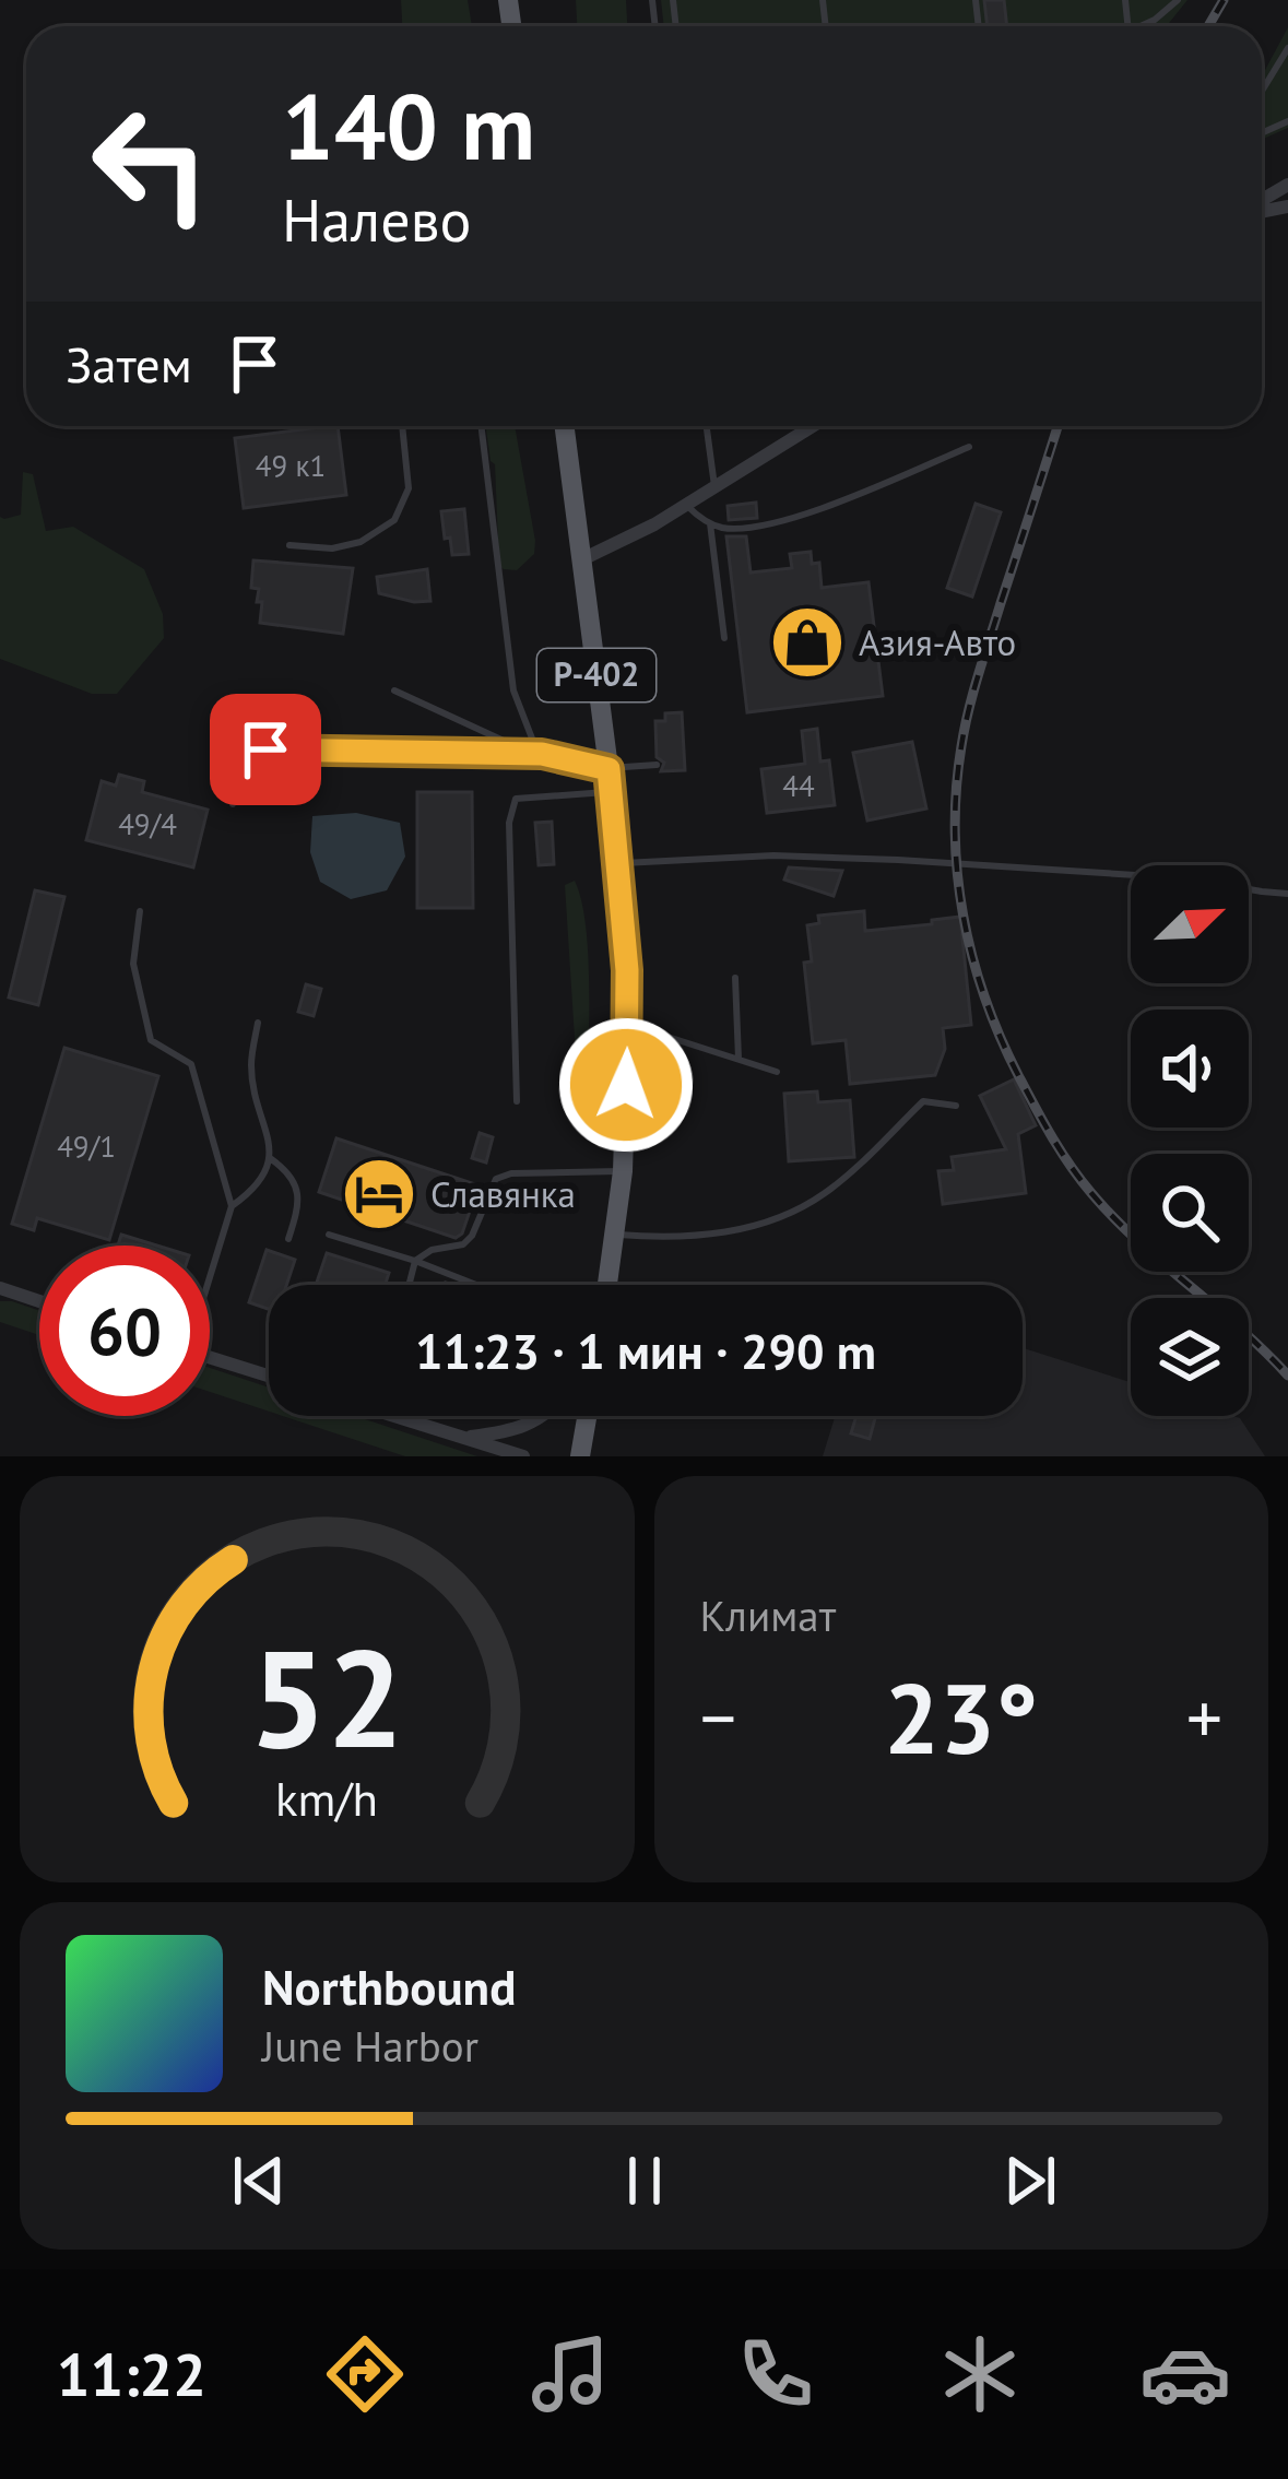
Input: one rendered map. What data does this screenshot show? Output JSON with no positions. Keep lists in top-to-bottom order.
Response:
{
  "streets": {
    "main road": ["Р-402"]
  },
  "places": {
    "shop": ["Азия-Авто"],
    "hotel": ["Славянка"]
  },
  "house_numbers": [
    "49 к1",
    "44",
    "49/4",
    "49/1"
  ],
  "north": "top right",
  "page": {
    "turn": ["140 m", "Налево"],
    "then": "Затем",
    "limit": "60",
    "trip": "11:23 · 1 мин · 290 m",
    "tile": "Климат",
    "heat": ["−", "23°", "+"],
    "song": ["Northbound", "June Harbor"],
    "tabs": "11:22",
    "gauge": ["52", "km/h"]
  }
}
